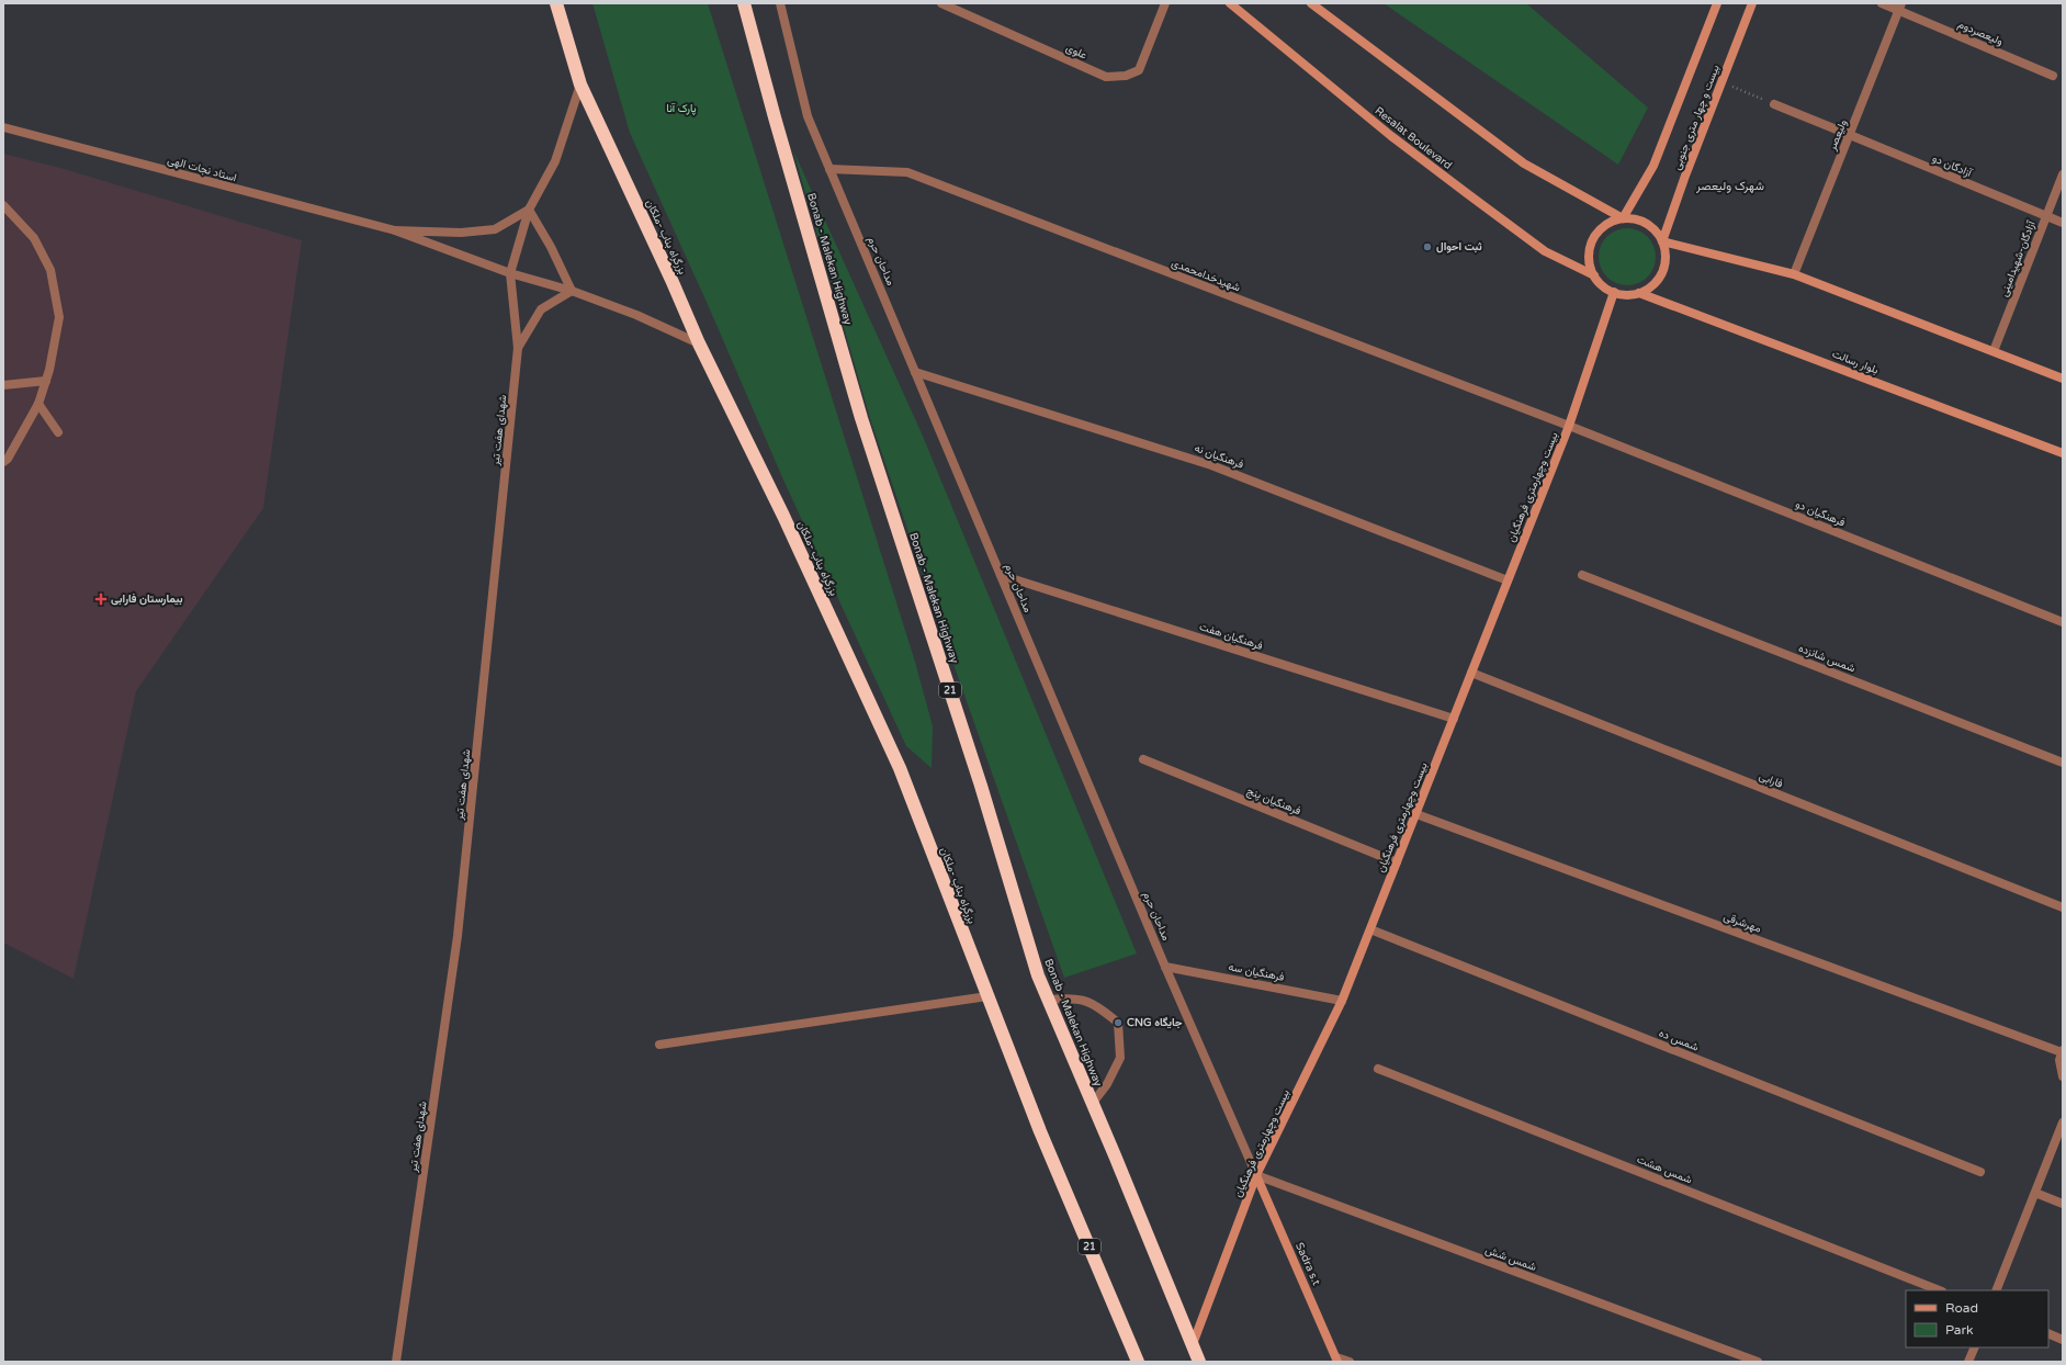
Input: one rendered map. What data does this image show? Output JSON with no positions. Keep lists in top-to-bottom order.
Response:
{
  "streets": {
    "highway": ["بزرگراه بناب -ملکان", "Bonab - Malekan Highway", "21"],
    "street": [
      "ولیعصردوم",
      "علوی",
      "بیست و چهار متری جنوبی",
      "ولیعصر",
      "Resalat Boulevard",
      "آزادگان دو",
      "استاد نجات الهی",
      "آزادگان-شهیدامینی",
      "مداحان حرم",
      "شهیدخدامحمدی",
      "بلوار رسالت",
      "شهدای هفت تیر",
      "فرهنگیان نه",
      "بیست وچهارمتری فرهنگیان",
      "فرهنگیان دو",
      "فرهنگیان هفت",
      "شمس شانزده",
      "فارابی",
      "فرهنگیان پنج",
      "مهرشرقی",
      "فرهنگیان سه",
      "شمس ده",
      "شمس هشت",
      "شمس شش",
      "Sadra s.t"
    ]
  },
  "crossings": [
    ["ولیعصردوم", "ولیعصر"],
    ["بیست و چهار متری جنوبی", "Resalat Boulevard"],
    ["بیست و چهار متری جنوبی", "بلوار رسالت"],
    ["بیست و چهار متری جنوبی", "بیست وچهارمتری فرهنگیان"],
    ["ولیعصر", "آزادگان دو"],
    ["Resalat Boulevard", "بلوار رسالت"],
    ["Resalat Boulevard", "بیست وچهارمتری فرهنگیان"],
    ["آزادگان دو", "آزادگان-شهیدامینی"],
    ["بزرگراه بناب -ملکان", "شهدای هفت تیر"],
    ["Bonab - Malekan Highway", "بیست وچهارمتری فرهنگیان"],
    ["مداحان حرم", "شهیدخدامحمدی"],
    ["مداحان حرم", "فرهنگیان نه"],
    ["مداحان حرم", "بیست وچهارمتری فرهنگیان"],
    ["مداحان حرم", "فرهنگیان هفت"],
    ["مداحان حرم", "فرهنگیان سه"],
    ["مداحان حرم", "شمس شش"],
    ["مداحان حرم", "Sadra s.t"],
    ["شهیدخدامحمدی", "بیست وچهارمتری فرهنگیان"],
    ["شهیدخدامحمدی", "فرهنگیان دو"],
    ["بلوار رسالت", "بیست وچهارمتری فرهنگیان"],
    ["فرهنگیان نه", "بیست وچهارمتری فرهنگیان"],
    ["بیست وچهارمتری فرهنگیان", "فرهنگیان دو"],
    ["بیست وچهارمتری فرهنگیان", "فرهنگیان هفت"],
    ["بیست وچهارمتری فرهنگیان", "فارابی"],
    ["بیست وچهارمتری فرهنگیان", "فرهنگیان پنج"],
    ["بیست وچهارمتری فرهنگیان", "مهرشرقی"],
    ["بیست وچهارمتری فرهنگیان", "فرهنگیان سه"],
    ["بیست وچهارمتری فرهنگیان", "شمس ده"],
    ["بیست وچهارمتری فرهنگیان", "شمس شش"],
    ["بیست وچهارمتری فرهنگیان", "Sadra s.t"],
    ["شمس شش", "Sadra s.t"]
  ],
  "districts": ["شهرک ولیعصر"],
  "parks": ["پارک آنا"],
  "places": {
    "other": ["ثبت احوال", "CNG جایگاه"],
    "health": ["بیمارستان فارابی"]
  },
  "legend": ["Road", "Park"]
}
